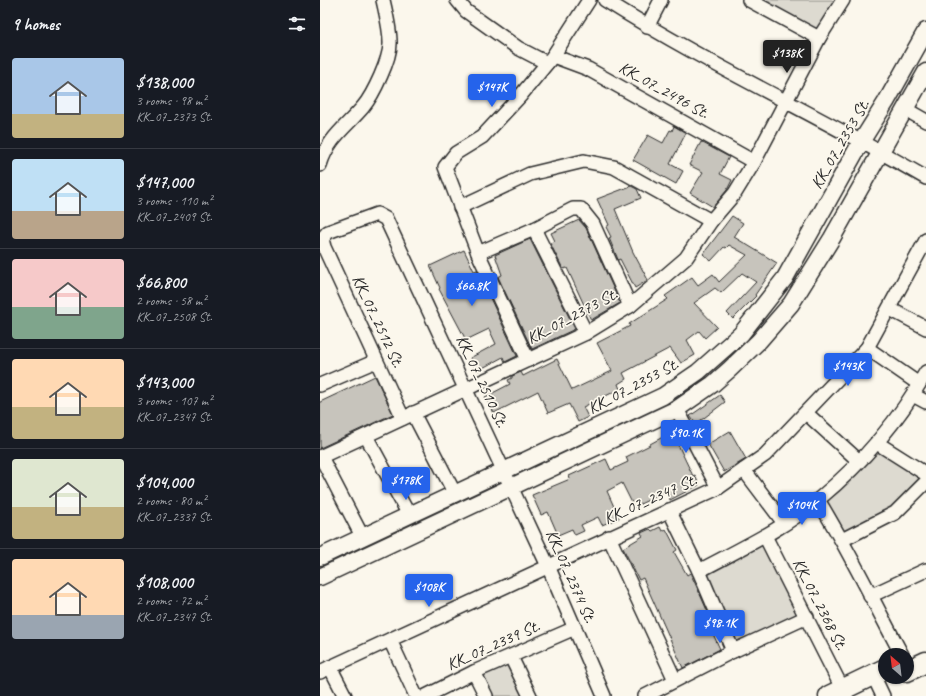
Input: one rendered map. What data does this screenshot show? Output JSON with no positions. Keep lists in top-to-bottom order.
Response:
{
  "streets": {
    "street": [
      "KK_07_2496 St.",
      "KK_07_2353 St.",
      "KK_07_2373 St.",
      "KK_07_2512 St.",
      "KK_07_2510 St.",
      "KK_07_2347 St.",
      "KK_07_2374 St.",
      "KK_07_2368 St.",
      "KK_07_2339 St."
    ]
  },
  "crossings": [
    ["KK_07_2496 St.", "KK_07_2373 St."],
    ["KK_07_2353 St.", "KK_07_2512 St."],
    ["KK_07_2353 St.", "KK_07_2510 St."],
    ["KK_07_2353 St.", "KK_07_2374 St."],
    ["KK_07_2373 St.", "KK_07_2512 St."],
    ["KK_07_2373 St.", "KK_07_2510 St."],
    ["KK_07_2512 St.", "KK_07_2510 St."],
    ["KK_07_2510 St.", "KK_07_2374 St."],
    ["KK_07_2347 St.", "KK_07_2374 St."],
    ["KK_07_2374 St.", "KK_07_2339 St."]
  ],
  "north": "top left",
  "page": {
    "heading": "9 homes",
    "price": [
      "$138K",
      "$147K",
      "$66.8K",
      "$143K",
      "$90.1K",
      "$178K",
      "$104K",
      "$108K",
      "$98.1K"
    ],
    "list": [
      {
        "name": "$138,000",
        "note": "3 rooms · 98 m² · KK_07_2373 St."
      },
      {
        "name": "$147,000",
        "note": "3 rooms · 110 m² · KK_07_2409 St."
      },
      {
        "name": "$66,800",
        "note": "2 rooms · 58 m² · KK_07_2508 St."
      },
      {
        "name": "$143,000",
        "note": "3 rooms · 107 m² · KK_07_2347 St."
      },
      {
        "name": "$104,000",
        "note": "2 rooms · 80 m² · KK_07_2337 St."
      },
      {
        "name": "$108,000",
        "note": "2 rooms · 72 m² · KK_07_2347 St."
      }
    ]
  }
}
